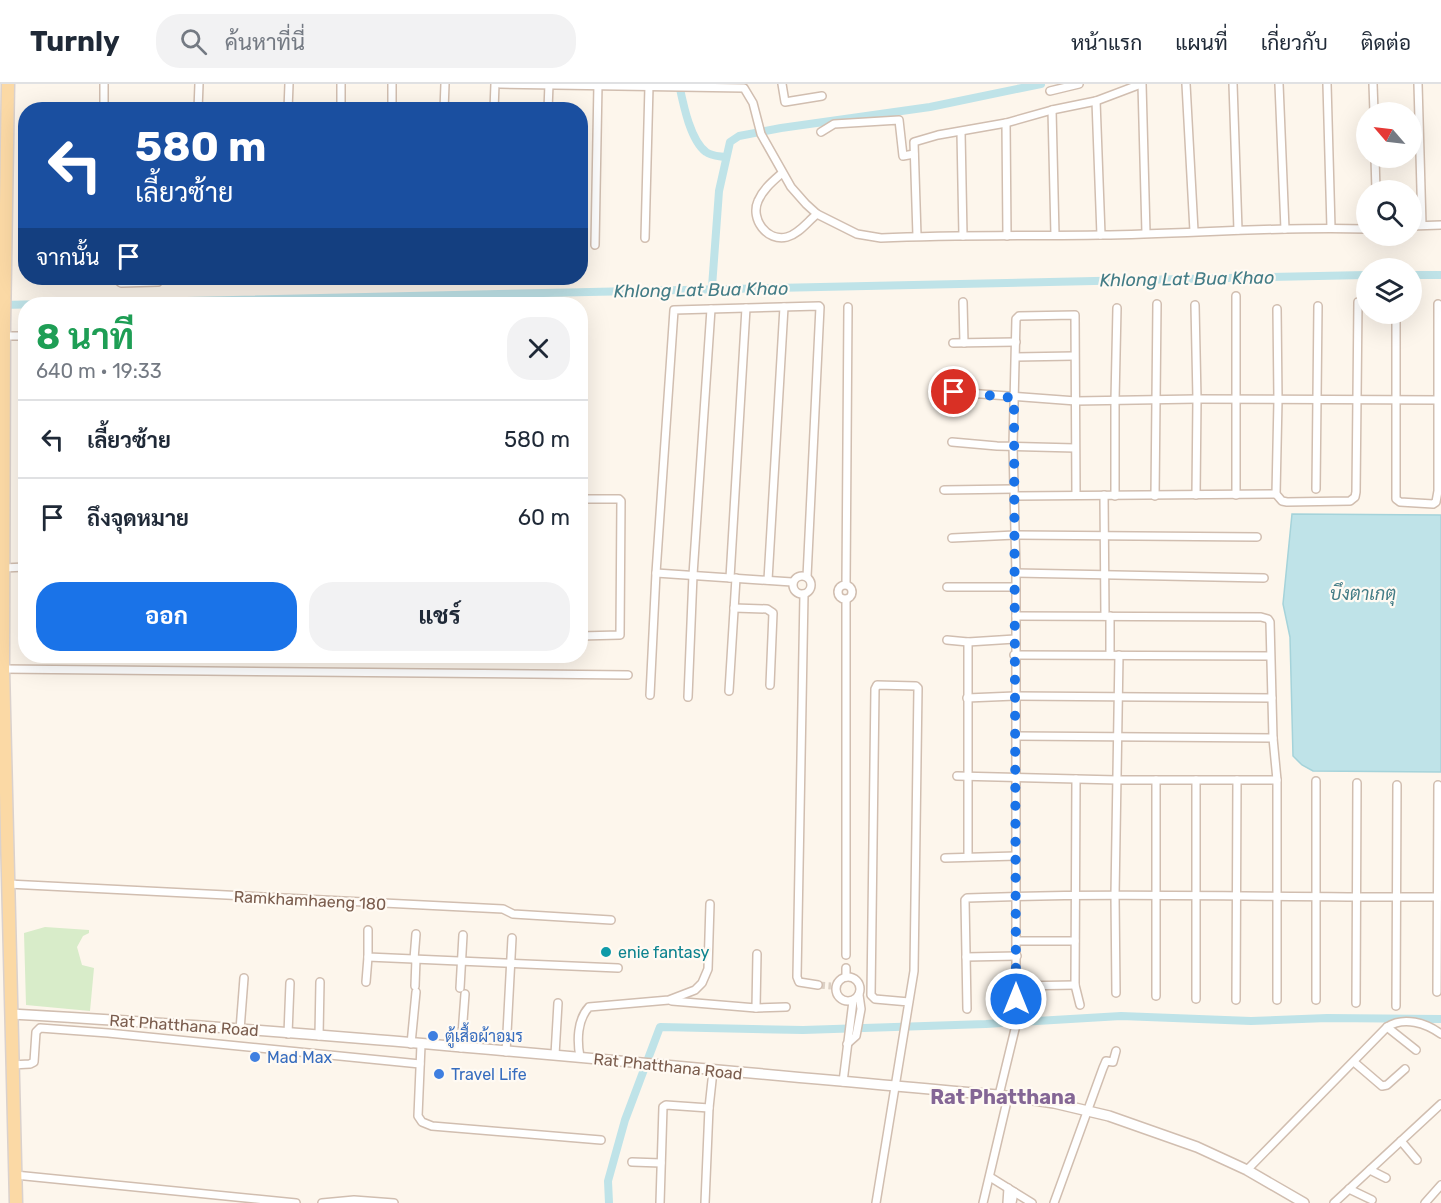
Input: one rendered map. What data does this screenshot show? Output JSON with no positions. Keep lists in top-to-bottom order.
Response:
{
  "streets": {
    "street": ["Ramkhamhaeng 180", "Rat Phatthana Road"]
  },
  "districts": ["Rat Phatthana"],
  "water": ["Khlong Lat Bua Khao", "บึงตาเกตุ"],
  "places": [
    "enie fantasy",
    "ตู้เสื้อผ้าอมร",
    "Mad Max",
    "Travel Life"
  ],
  "north": "top left",
  "page": {
    "header": "Turnly",
    "search": "ค้นหาที่นี่",
    "nav": [
      "หน้าแรก",
      "แผนที่",
      "เกี่ยวกับ",
      "ติดต่อ"
    ],
    "turn": ["580 m", "เลี้ยวซ้าย"],
    "then": "จากนั้น",
    "heading": ["8 นาที", "640 m · 19:33"],
    "list": [
      {
        "name": "เลี้ยวซ้าย",
        "value": "580 m"
      },
      {
        "name": "ถึงจุดหมาย",
        "value": "60 m"
      }
    ],
    "buttons": ["ออก", "แชร์"]
  }
}
